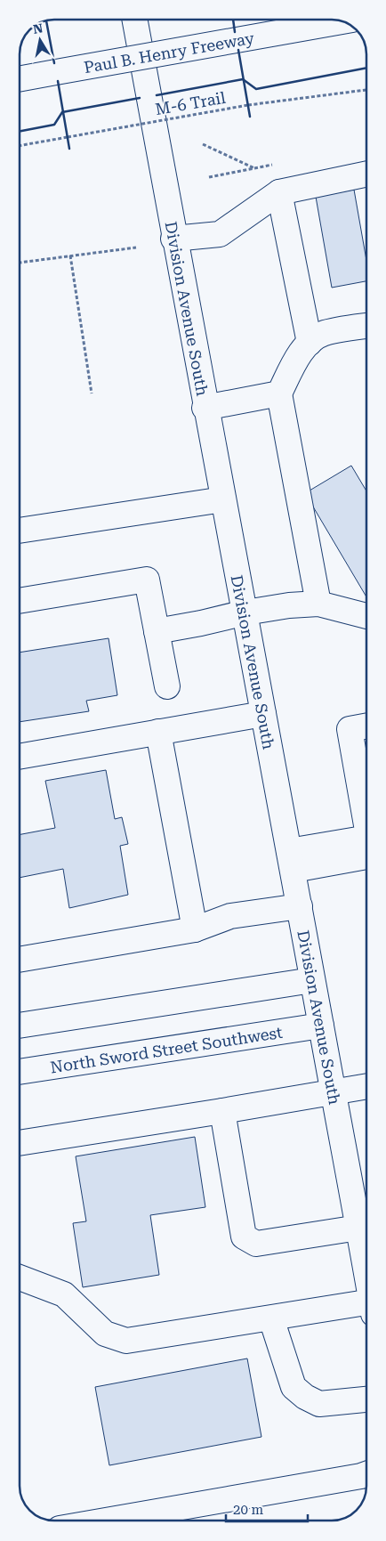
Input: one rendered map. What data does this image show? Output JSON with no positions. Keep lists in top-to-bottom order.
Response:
{
  "streets": {
    "main road": ["Paul B. Henry Freeway", "Division Avenue South", "North Sword Street Southwest"],
    "path": ["M-6 Trail"]
  },
  "crossings": [
    ["Division Avenue South", "North Sword Street Southwest"]
  ],
  "scale_bar": "20 m",
  "north": "top"
}
